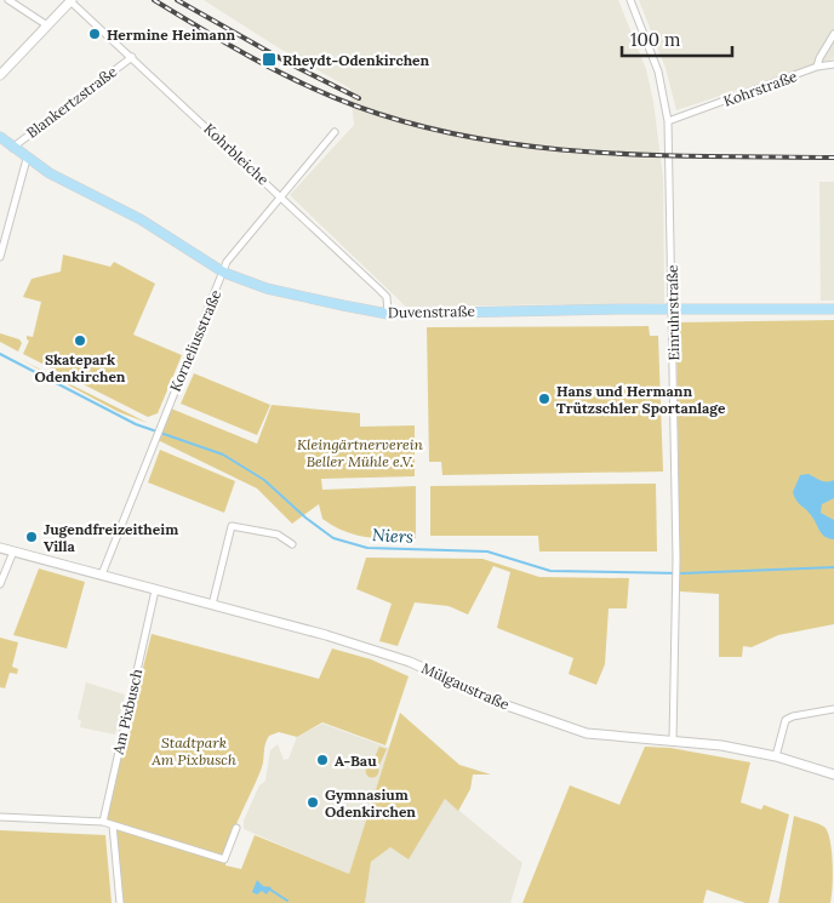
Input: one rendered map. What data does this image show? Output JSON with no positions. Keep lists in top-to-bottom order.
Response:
{
  "streets": {
    "main road": ["Duvenstraße"],
    "street": [
      "Kohrstraße",
      "Blankertzstraße",
      "Kohrbleiche",
      "Einruhrstraße",
      "Korneliusstraße",
      "Mülgaustraße",
      "Am Pixbusch"
    ]
  },
  "crossings": [
    ["Kohrstraße", "Einruhrstraße"],
    ["Blankertzstraße", "Kohrbleiche"],
    ["Blankertzstraße", "Duvenstraße"],
    ["Kohrbleiche", "Duvenstraße"],
    ["Kohrbleiche", "Korneliusstraße"],
    ["Duvenstraße", "Einruhrstraße"],
    ["Duvenstraße", "Korneliusstraße"],
    ["Einruhrstraße", "Mülgaustraße"],
    ["Korneliusstraße", "Mülgaustraße"],
    ["Mülgaustraße", "Am Pixbusch"]
  ],
  "water": ["Niers"],
  "parks": ["Kleingärtnerverein Beller Mühle e.V.", "Stadtpark Am Pixbusch"],
  "places": {
    "other": [
      "Hermine Heimann",
      "Skatepark Odenkirchen",
      "Hans und Hermann Trützschler Sportanlage",
      "Jugendfreizeitheim Villa",
      "A-Bau",
      "Gymnasium Odenkirchen"
    ],
    "transit": ["Rheydt-Odenkirchen"]
  },
  "scale_bar": "100 m"
}
